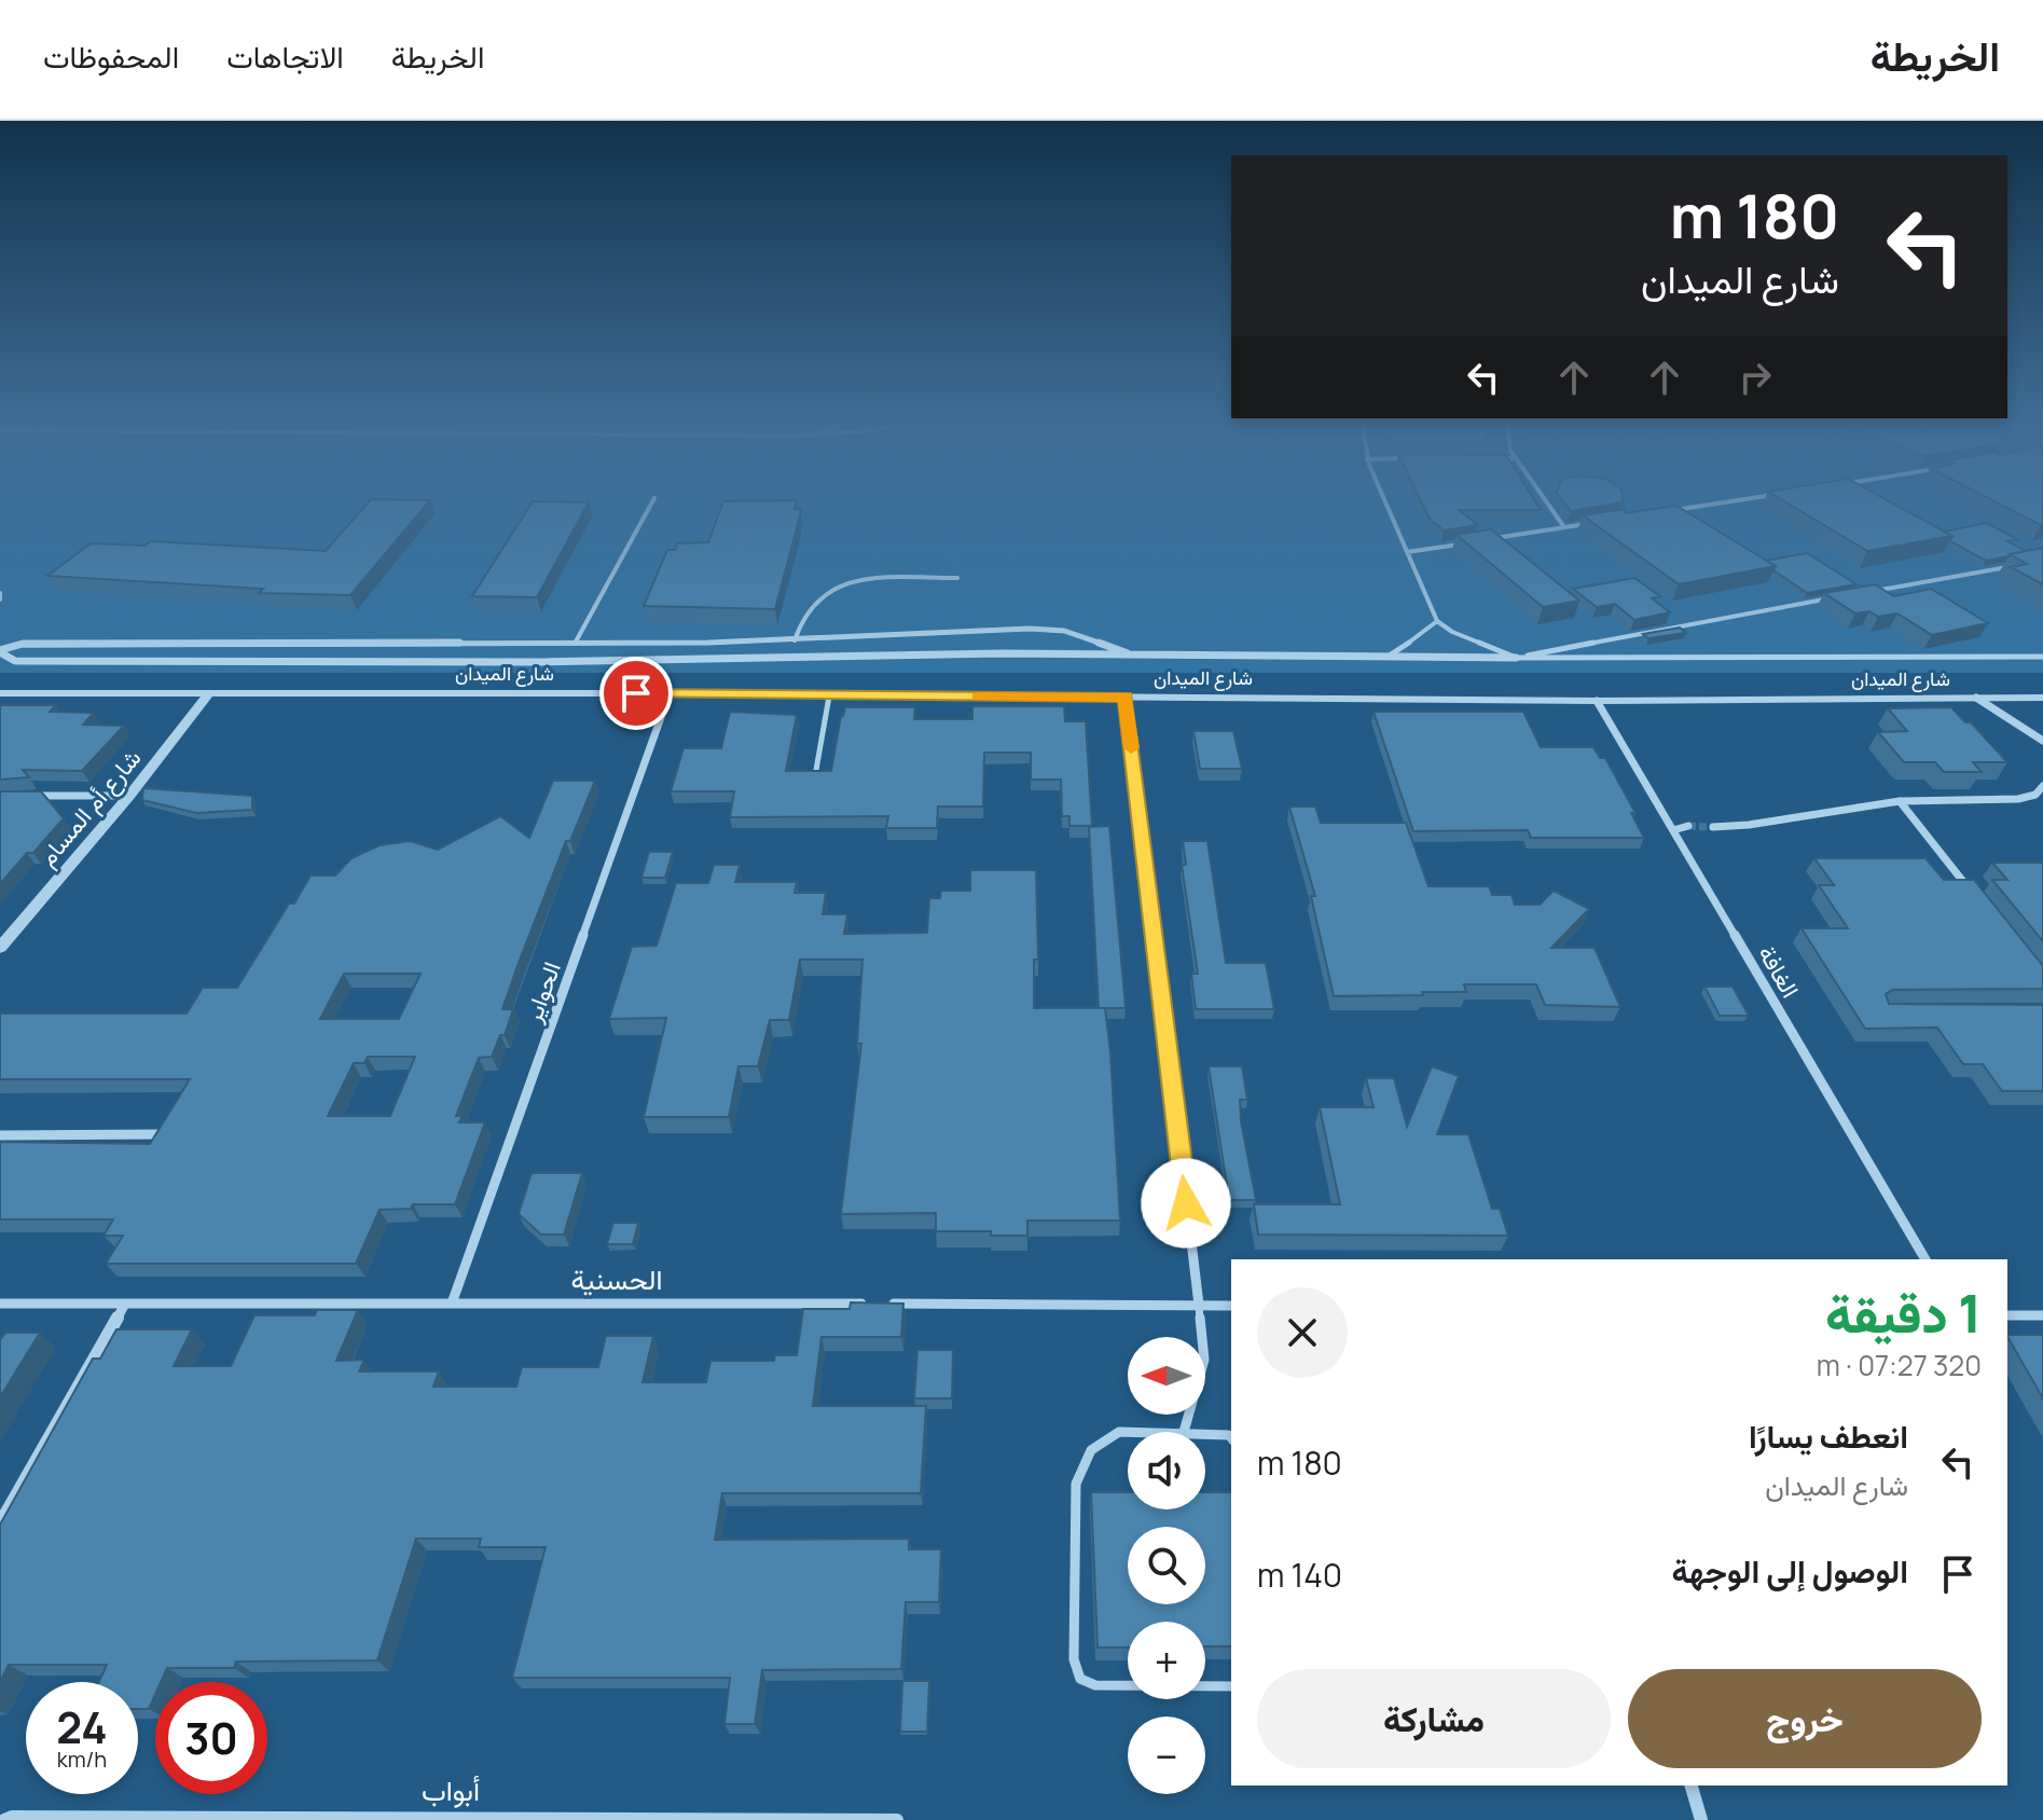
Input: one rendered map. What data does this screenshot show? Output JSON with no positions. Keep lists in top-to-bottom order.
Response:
{
  "streets": {
    "street": [
      "شارع الميدان",
      "شارع أم المسام",
      "الغافة",
      "الحواير",
      "الحسنية",
      "أبواب"
    ]
  },
  "crossings": [
    ["شارع الميدان", "شارع أم المسام"],
    ["شارع الميدان", "الغافة"],
    ["شارع الميدان", "الحواير"],
    ["الحواير", "الحسنية"]
  ],
  "north": "left",
  "page": {
    "header": "الخريطة",
    "nav": ["الخريطة", "الاتجاهات", "المحفوظات"],
    "turn": ["180 m", "شارع الميدان"],
    "heading": ["1 دقيقة", "320 m · 07:27"],
    "map_buttons": ["+", "−"],
    "list": [
      {
        "name": "انعطف يسارًا",
        "note": "شارع الميدان",
        "value": "180 m"
      },
      {
        "name": "الوصول إلى الوجهة",
        "value": "140 m"
      }
    ],
    "buttons": ["خروج", "مشاركة"],
    "speed": "24 km/h",
    "limit": "30"
  }
}
